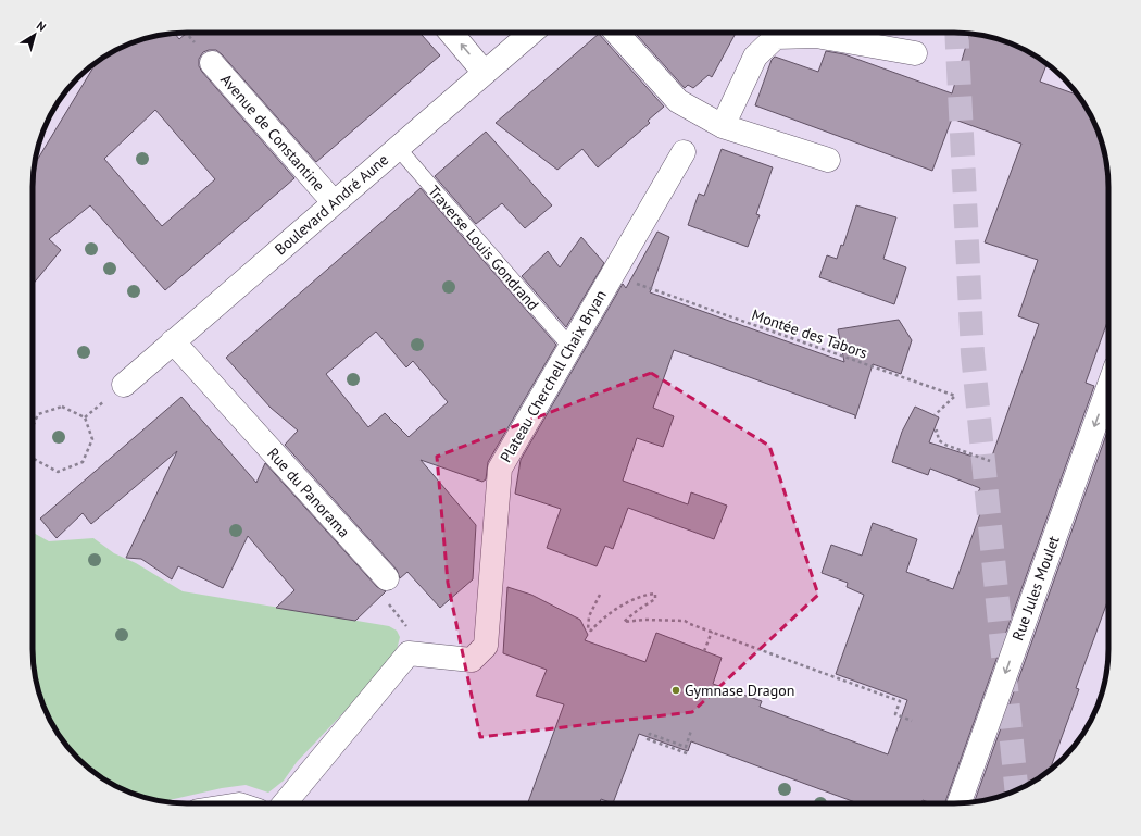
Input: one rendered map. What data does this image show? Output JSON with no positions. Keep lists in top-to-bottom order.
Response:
{
  "streets": {
    "street": [
      "Avenue de Constantine",
      "Boulevard André Aune",
      "Plateau Cherchell Chaix Bryan",
      "Rue du Panorama",
      "Rue Jules Moulet"
    ],
    "lane": ["Traverse Louis Gondrand"],
    "path": ["Montée des Tabors"]
  },
  "crossings": [
    ["Avenue de Constantine", "Boulevard André Aune"],
    ["Boulevard André Aune", "Traverse Louis Gondrand"],
    ["Boulevard André Aune", "Rue du Panorama"],
    ["Traverse Louis Gondrand", "Plateau Cherchell Chaix Bryan"]
  ],
  "one_way": ["Rue Jules Moulet"],
  "places": ["Gymnase Dragon"],
  "north": "top right"
}
